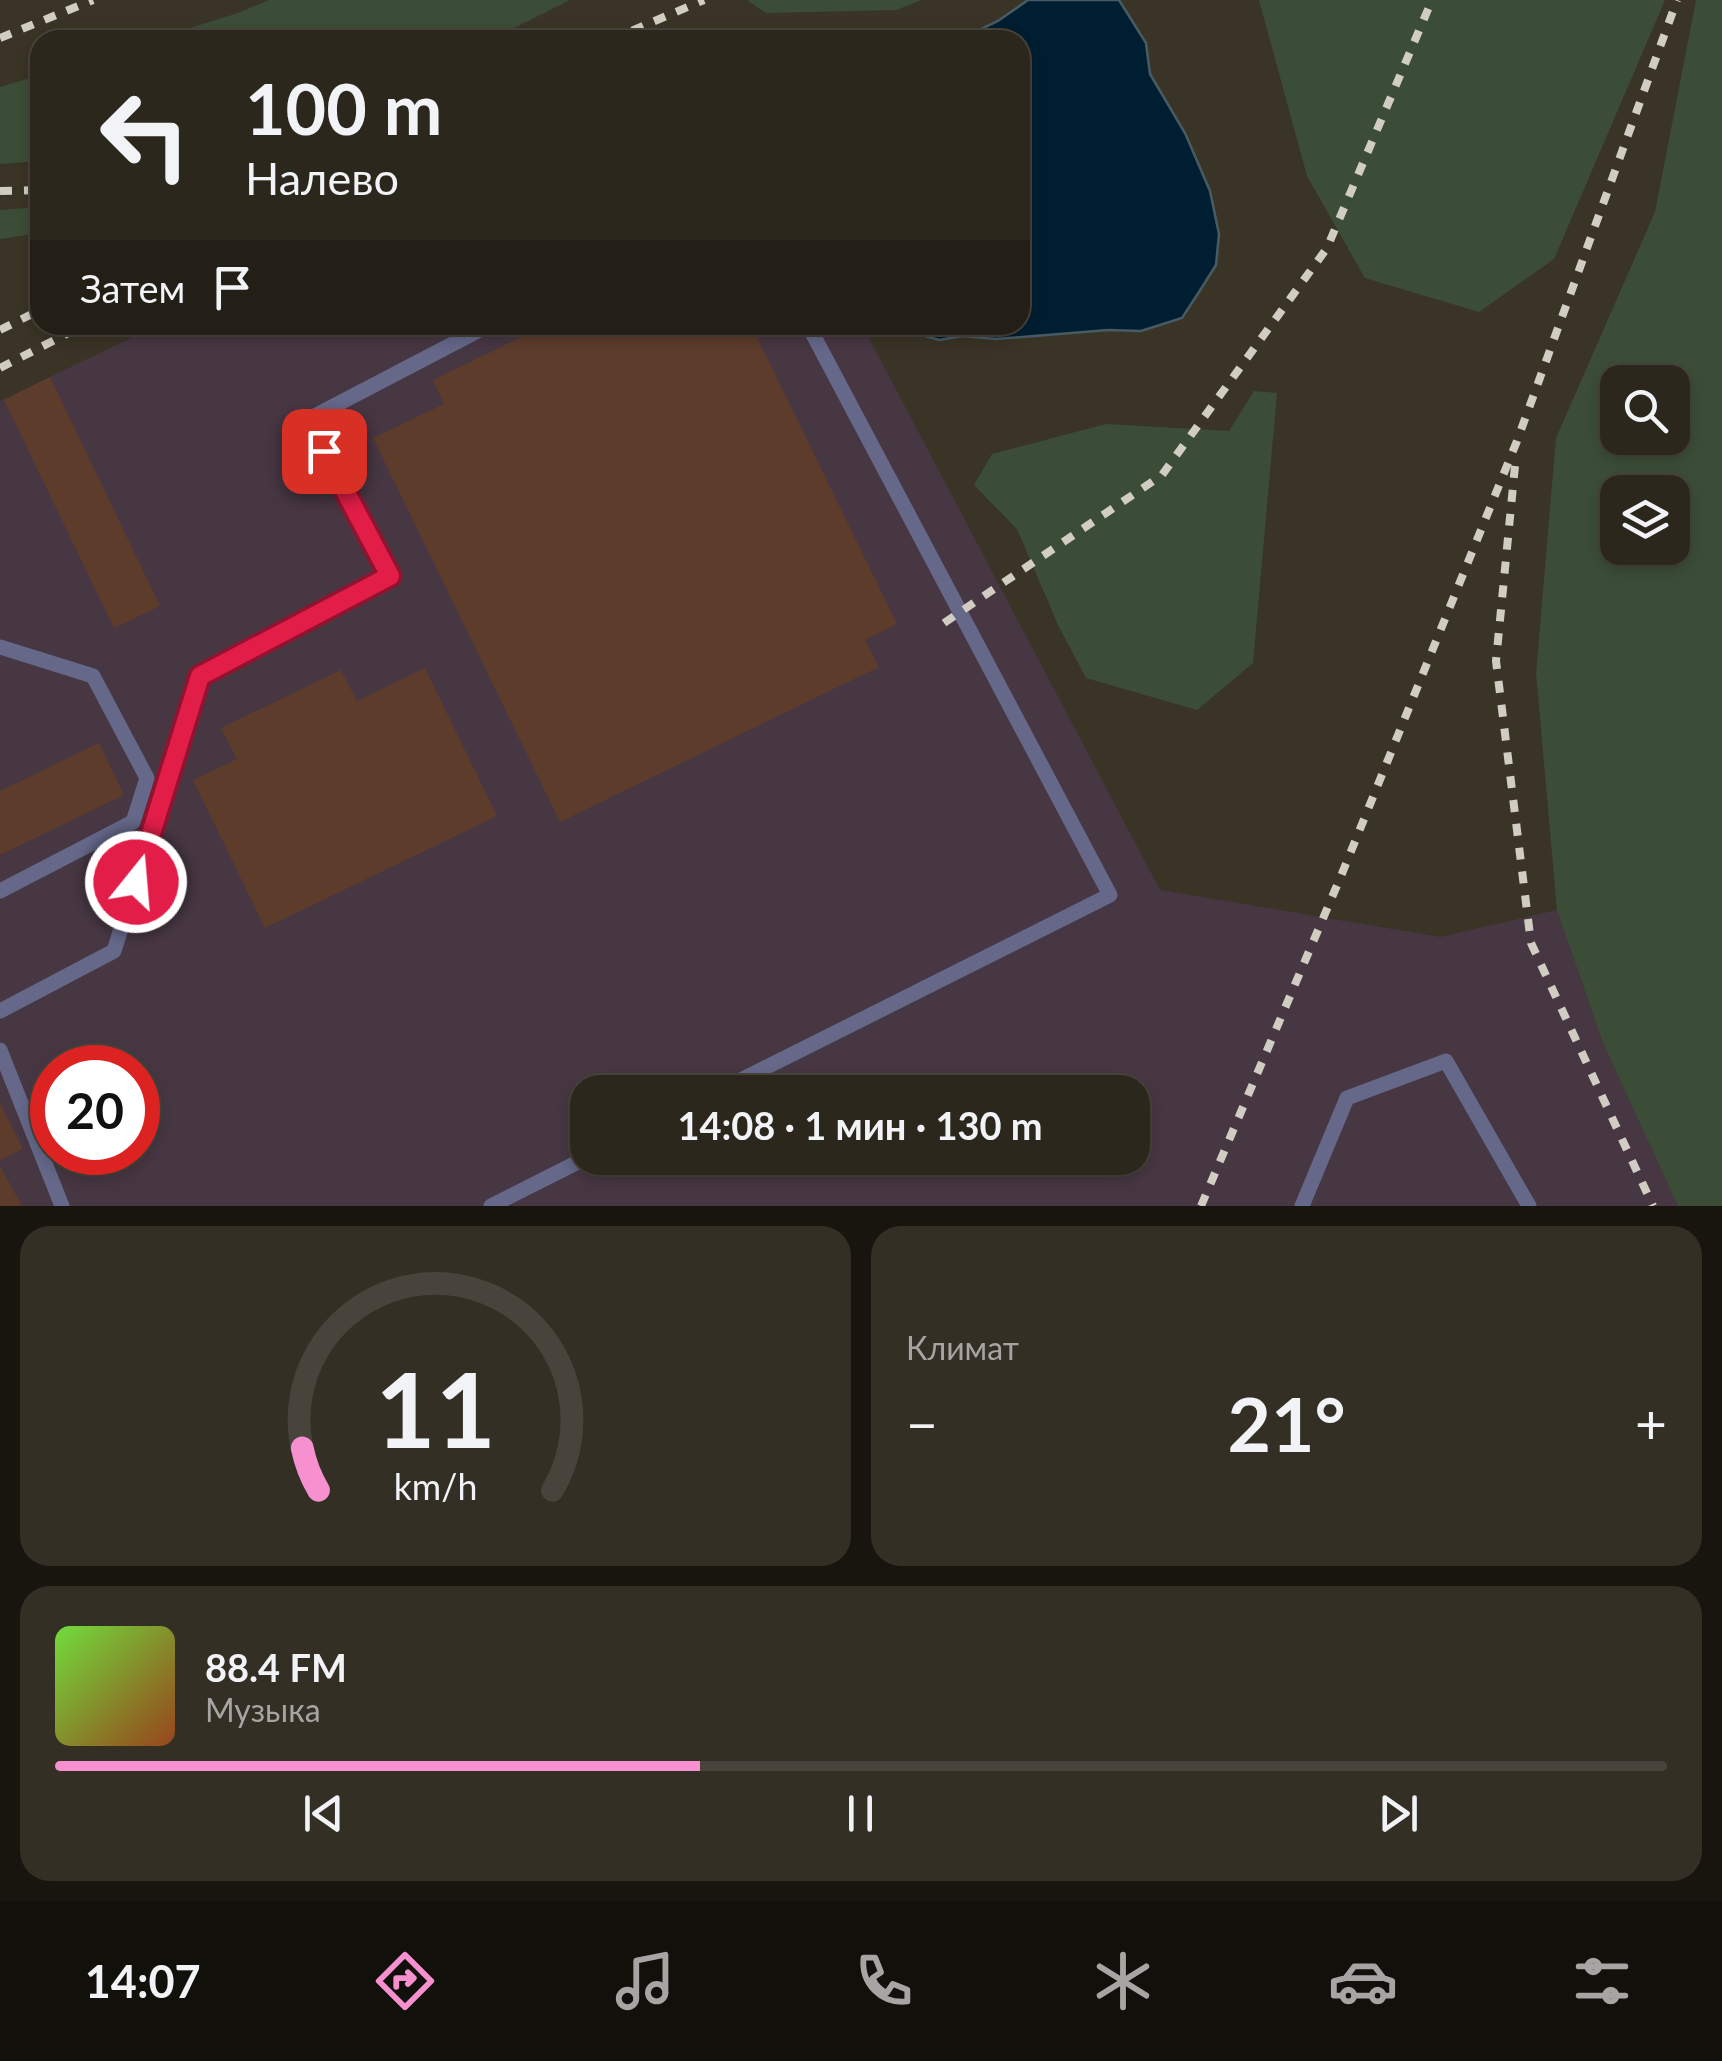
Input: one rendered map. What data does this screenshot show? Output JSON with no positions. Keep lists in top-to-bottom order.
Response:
{
  "page": {
    "turn": ["100 m", "Налево"],
    "then": "Затем",
    "limit": "20",
    "trip": "14:08 · 1 мин · 130 m",
    "tile": "Климат",
    "heat": ["−", "21°", "+"],
    "song": ["88.4 FM", "Музыка"],
    "tabs": "14:07",
    "gauge": ["11", "km/h"]
  }
}
